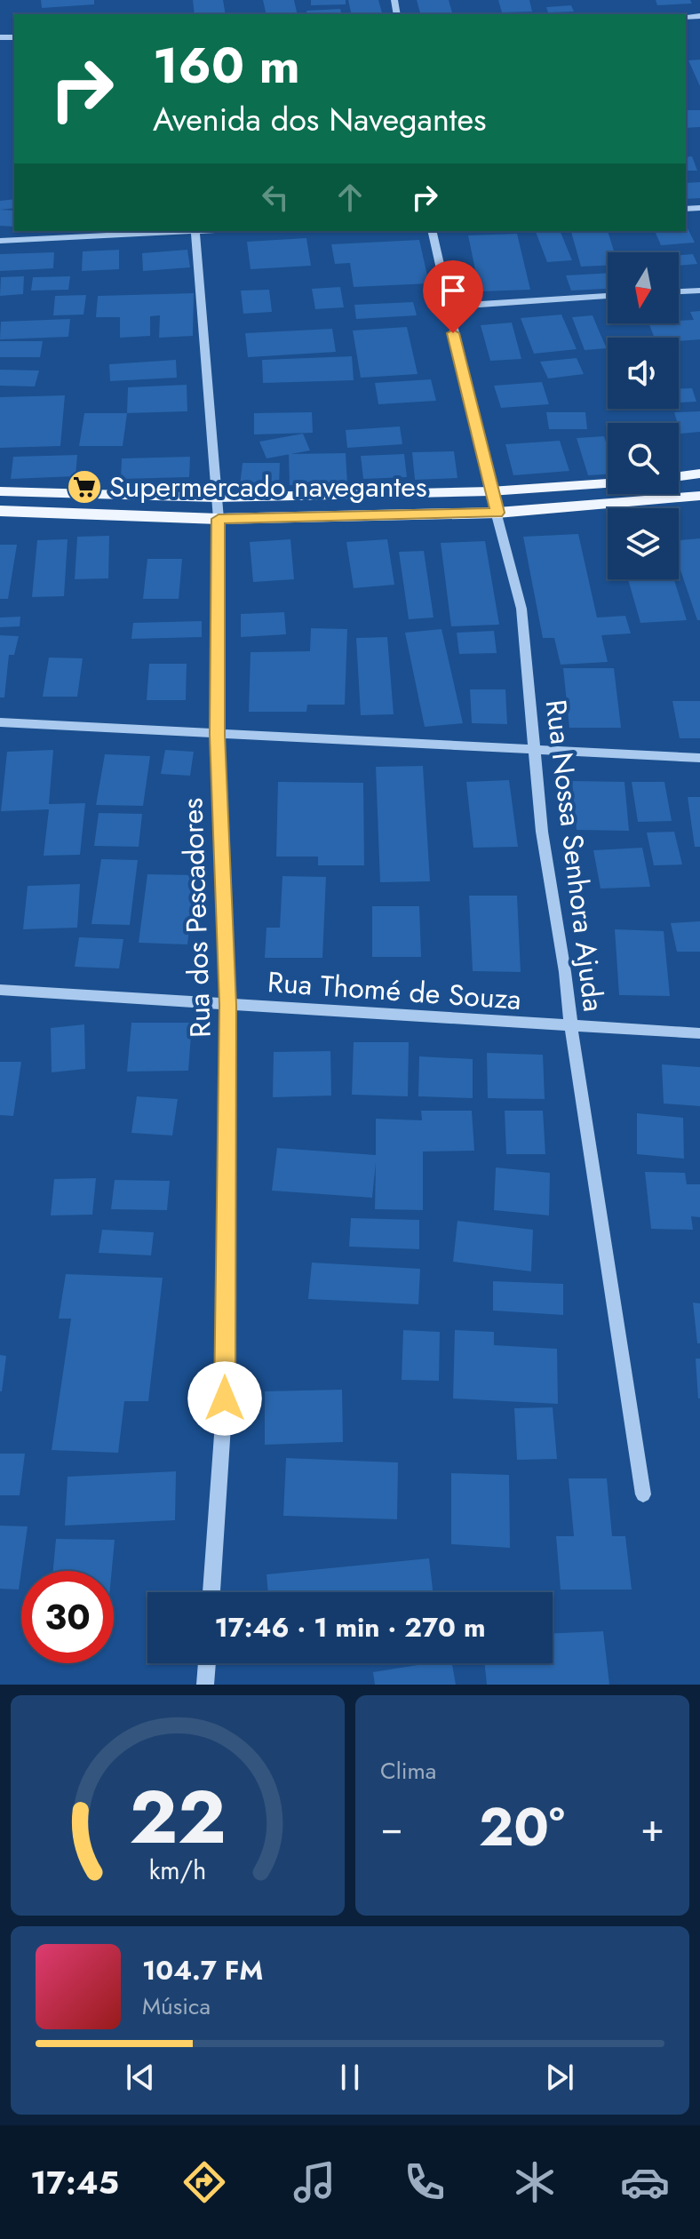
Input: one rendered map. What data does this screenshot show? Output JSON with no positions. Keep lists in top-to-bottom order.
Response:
{
  "streets": {
    "street": ["Rua Nossa Senhora Ajuda", "Rua dos Pescadores", "Rua Thomé de Souza"]
  },
  "crossings": [
    ["Rua Nossa Senhora Ajuda", "Rua Thomé de Souza"],
    ["Rua dos Pescadores", "Rua Thomé de Souza"]
  ],
  "places": {
    "supermarket": ["Supermercado navegantes"]
  },
  "north": "bottom",
  "page": {
    "turn": ["160 m", "Avenida dos Navegantes"],
    "limit": "30",
    "trip": "17:46 · 1 min · 270 m",
    "tile": "Clima",
    "heat": ["−", "20°", "+"],
    "song": ["104.7 FM", "Música"],
    "tabs": "17:45",
    "gauge": ["22", "km/h"]
  }
}
